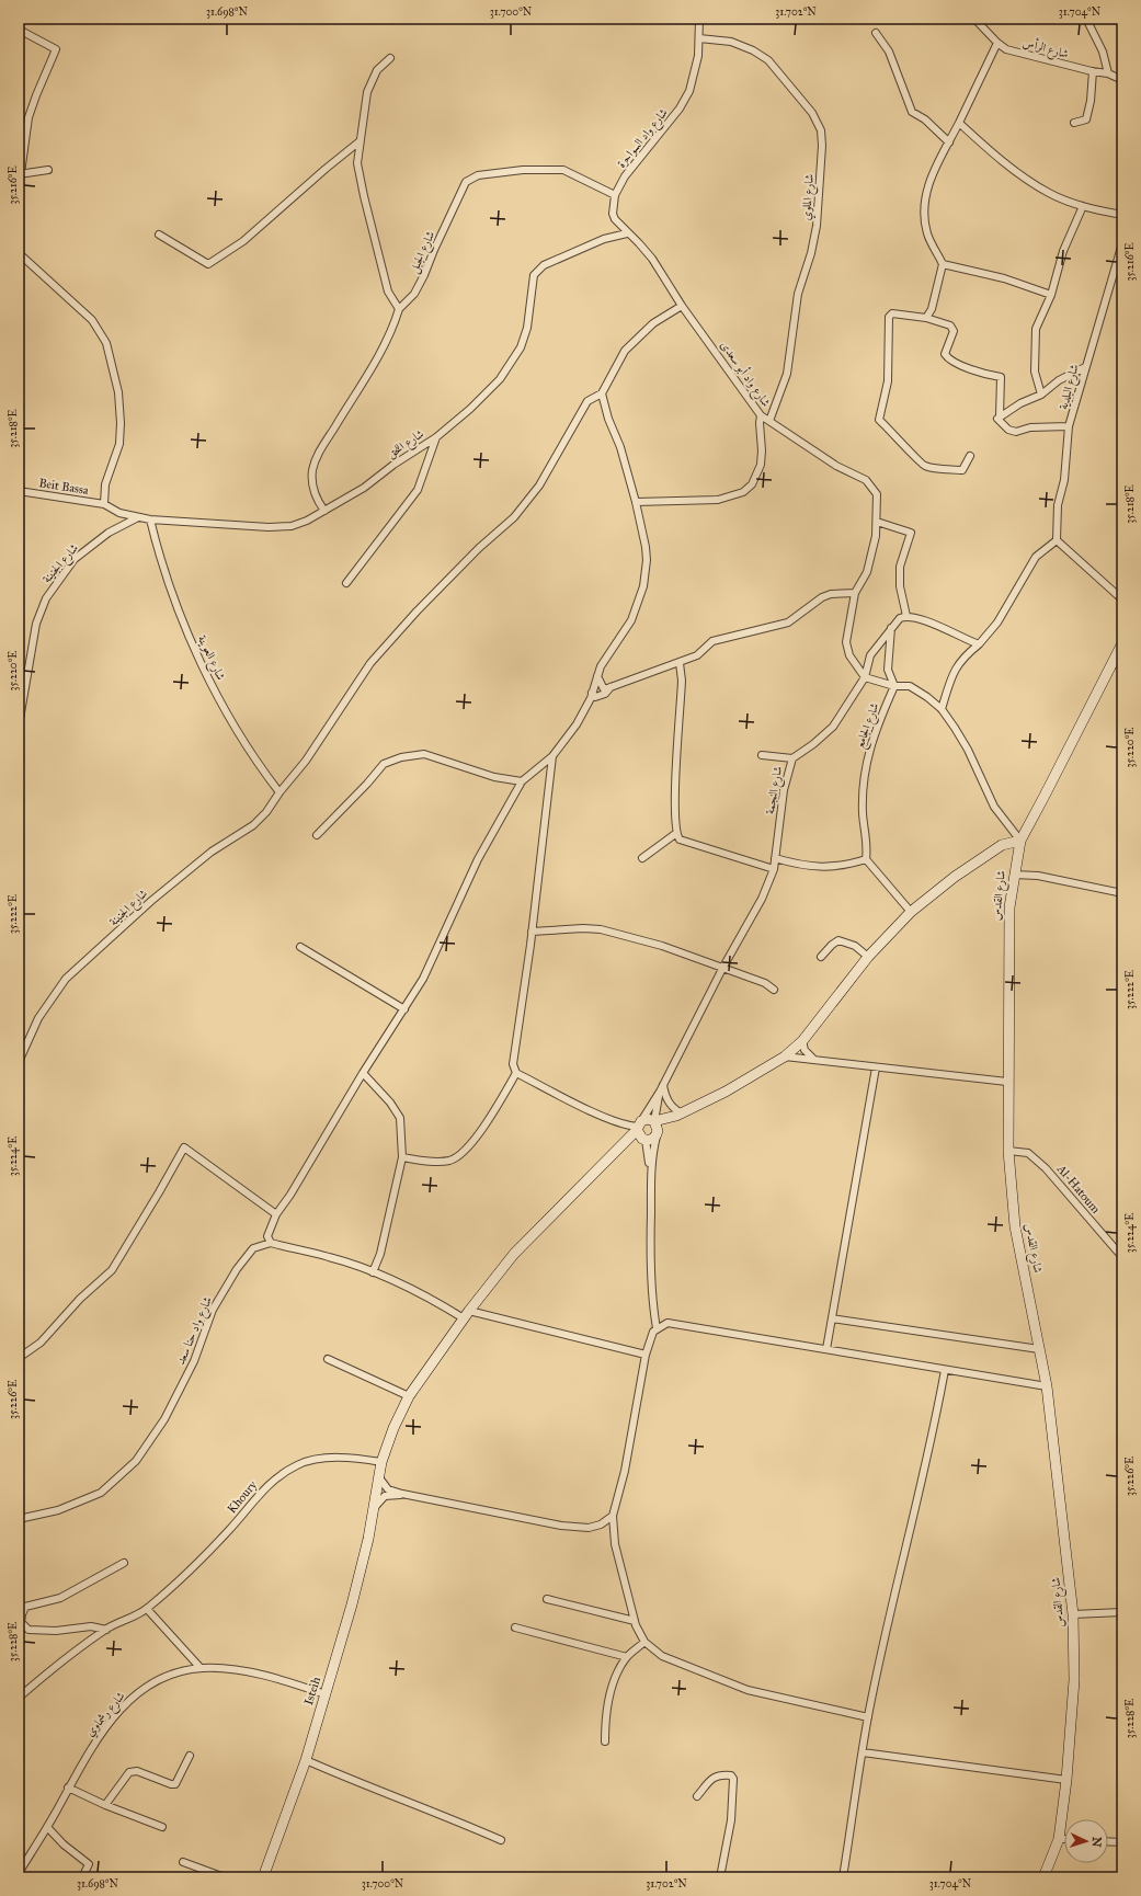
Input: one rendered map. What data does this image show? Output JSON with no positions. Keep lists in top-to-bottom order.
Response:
{
  "streets": {
    "street": [
      "شارع الرأس",
      "شارع واد السواحرة",
      "شارع الملوي",
      "شارع الجبل",
      "شارع واد أبو سعدى",
      "شارع البلدية",
      "شارع اللحق",
      "Beit Bassa",
      "شارع الجنينة",
      "شارع العوينة",
      "شارع الجامع",
      "شارع النجمة",
      "شارع القدس",
      "Al-Hatoum",
      "شارع واد حنا سعد",
      "Khoury",
      "Isteih",
      "شارع رشماوي"
    ]
  },
  "crossings": [
    ["شارع واد السواحرة", "شارع الملوي"],
    ["شارع واد السواحرة", "شارع الجبل"],
    ["شارع واد السواحرة", "شارع واد أبو سعدى"],
    ["شارع واد السواحرة", "شارع اللحق"],
    ["شارع الملوي", "شارع واد أبو سعدى"],
    ["شارع واد أبو سعدى", "شارع النجمة"],
    ["شارع اللحق", "Beit Bassa"],
    ["شارع اللحق", "شارع الجنينة"],
    ["شارع اللحق", "شارع العوينة"],
    ["شارع الجنينة", "شارع العوينة"],
    ["شارع القدس", "Al-Hatoum"],
    ["Khoury", "Isteih"],
    ["Isteih", "شارع رشماوي"]
  ],
  "north": "right",
  "coordinates": [
    "31.698°N",
    "31.700°N",
    "31.702°N",
    "31.704°N",
    "35.216°E",
    "35.218°E",
    "35.220°E",
    "35.222°E",
    "35.224°E",
    "35.226°E",
    "35.228°E"
  ]
}
